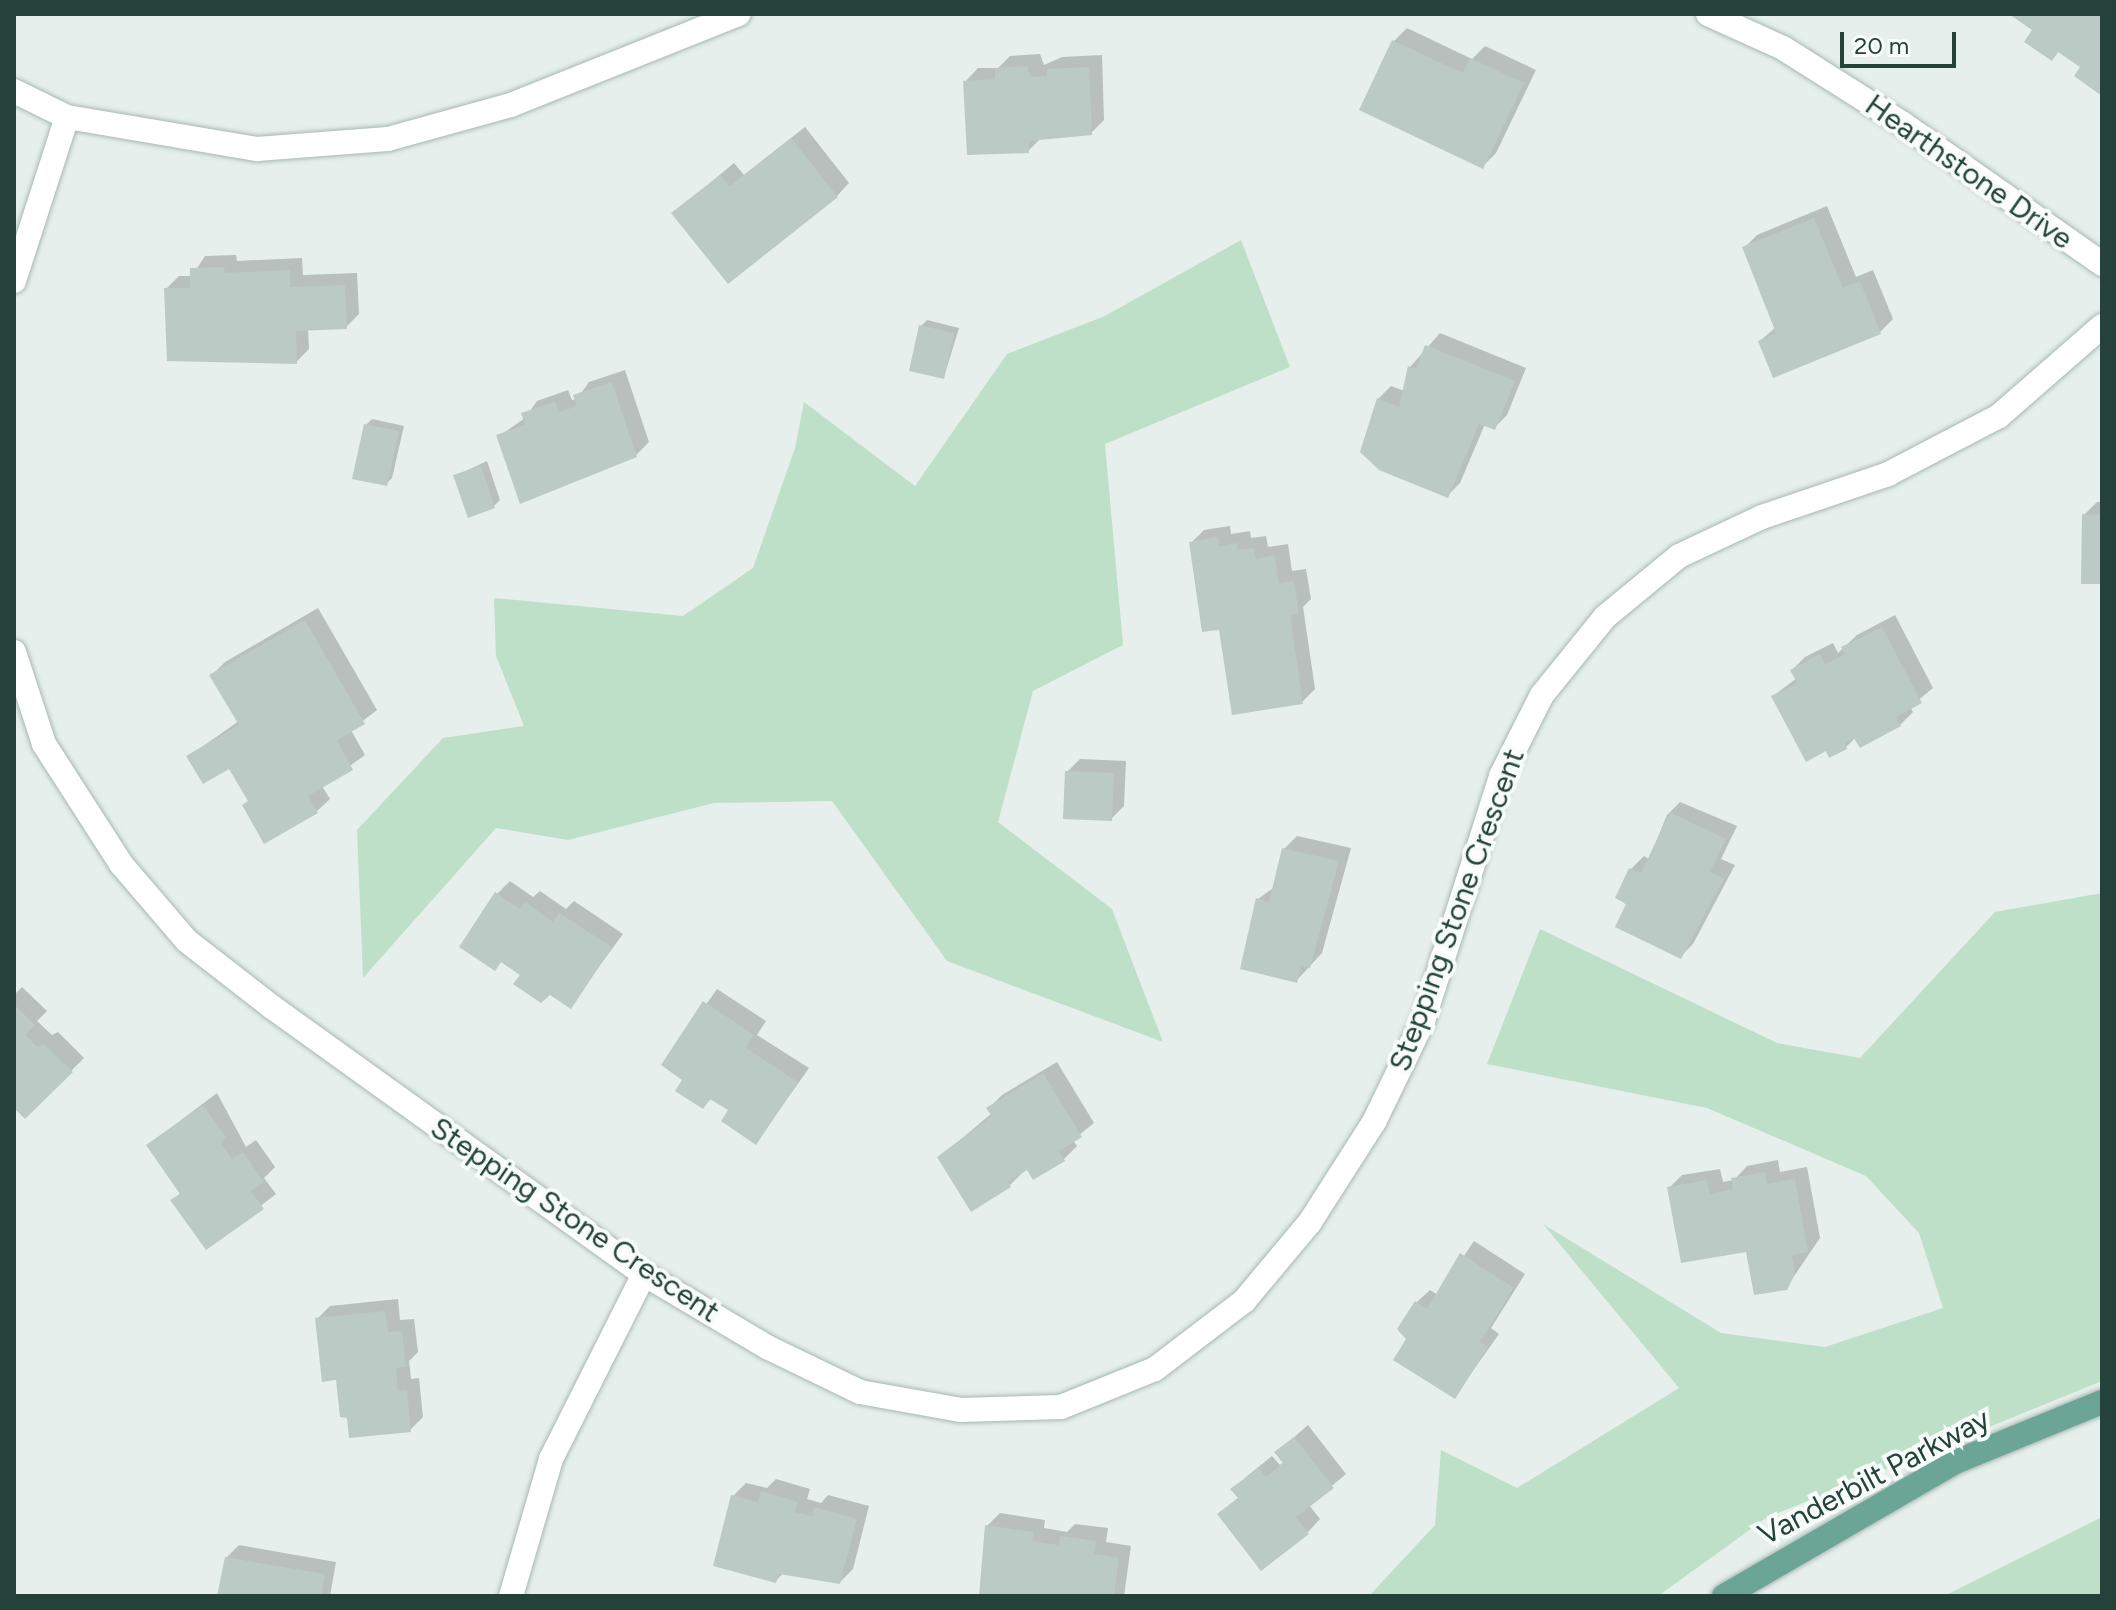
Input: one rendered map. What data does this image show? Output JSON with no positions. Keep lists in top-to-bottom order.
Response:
{
  "streets": {
    "main road": ["Vanderbilt Parkway"],
    "street": ["Hearthstone Drive", "Stepping Stone Crescent"]
  },
  "scale_bar": "20 m"
}
